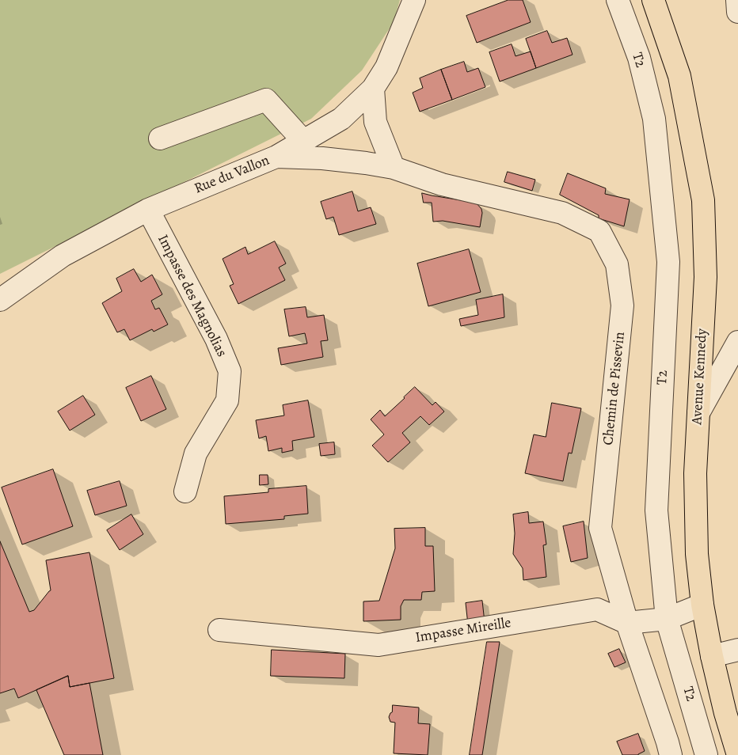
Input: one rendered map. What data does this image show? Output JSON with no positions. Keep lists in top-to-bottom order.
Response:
{
  "streets": {
    "main road": ["Avenue Kennedy"],
    "street": [
      "T2",
      "Rue du Vallon",
      "Impasse des Magnolias",
      "Chemin de Pissevin",
      "Impasse Mireille"
    ]
  },
  "crossings": [
    ["T2", "Impasse Mireille"],
    ["Rue du Vallon", "Impasse des Magnolias"],
    ["Rue du Vallon", "Chemin de Pissevin"],
    ["Avenue Kennedy", "Impasse Mireille"],
    ["Chemin de Pissevin", "Impasse Mireille"]
  ]
}
